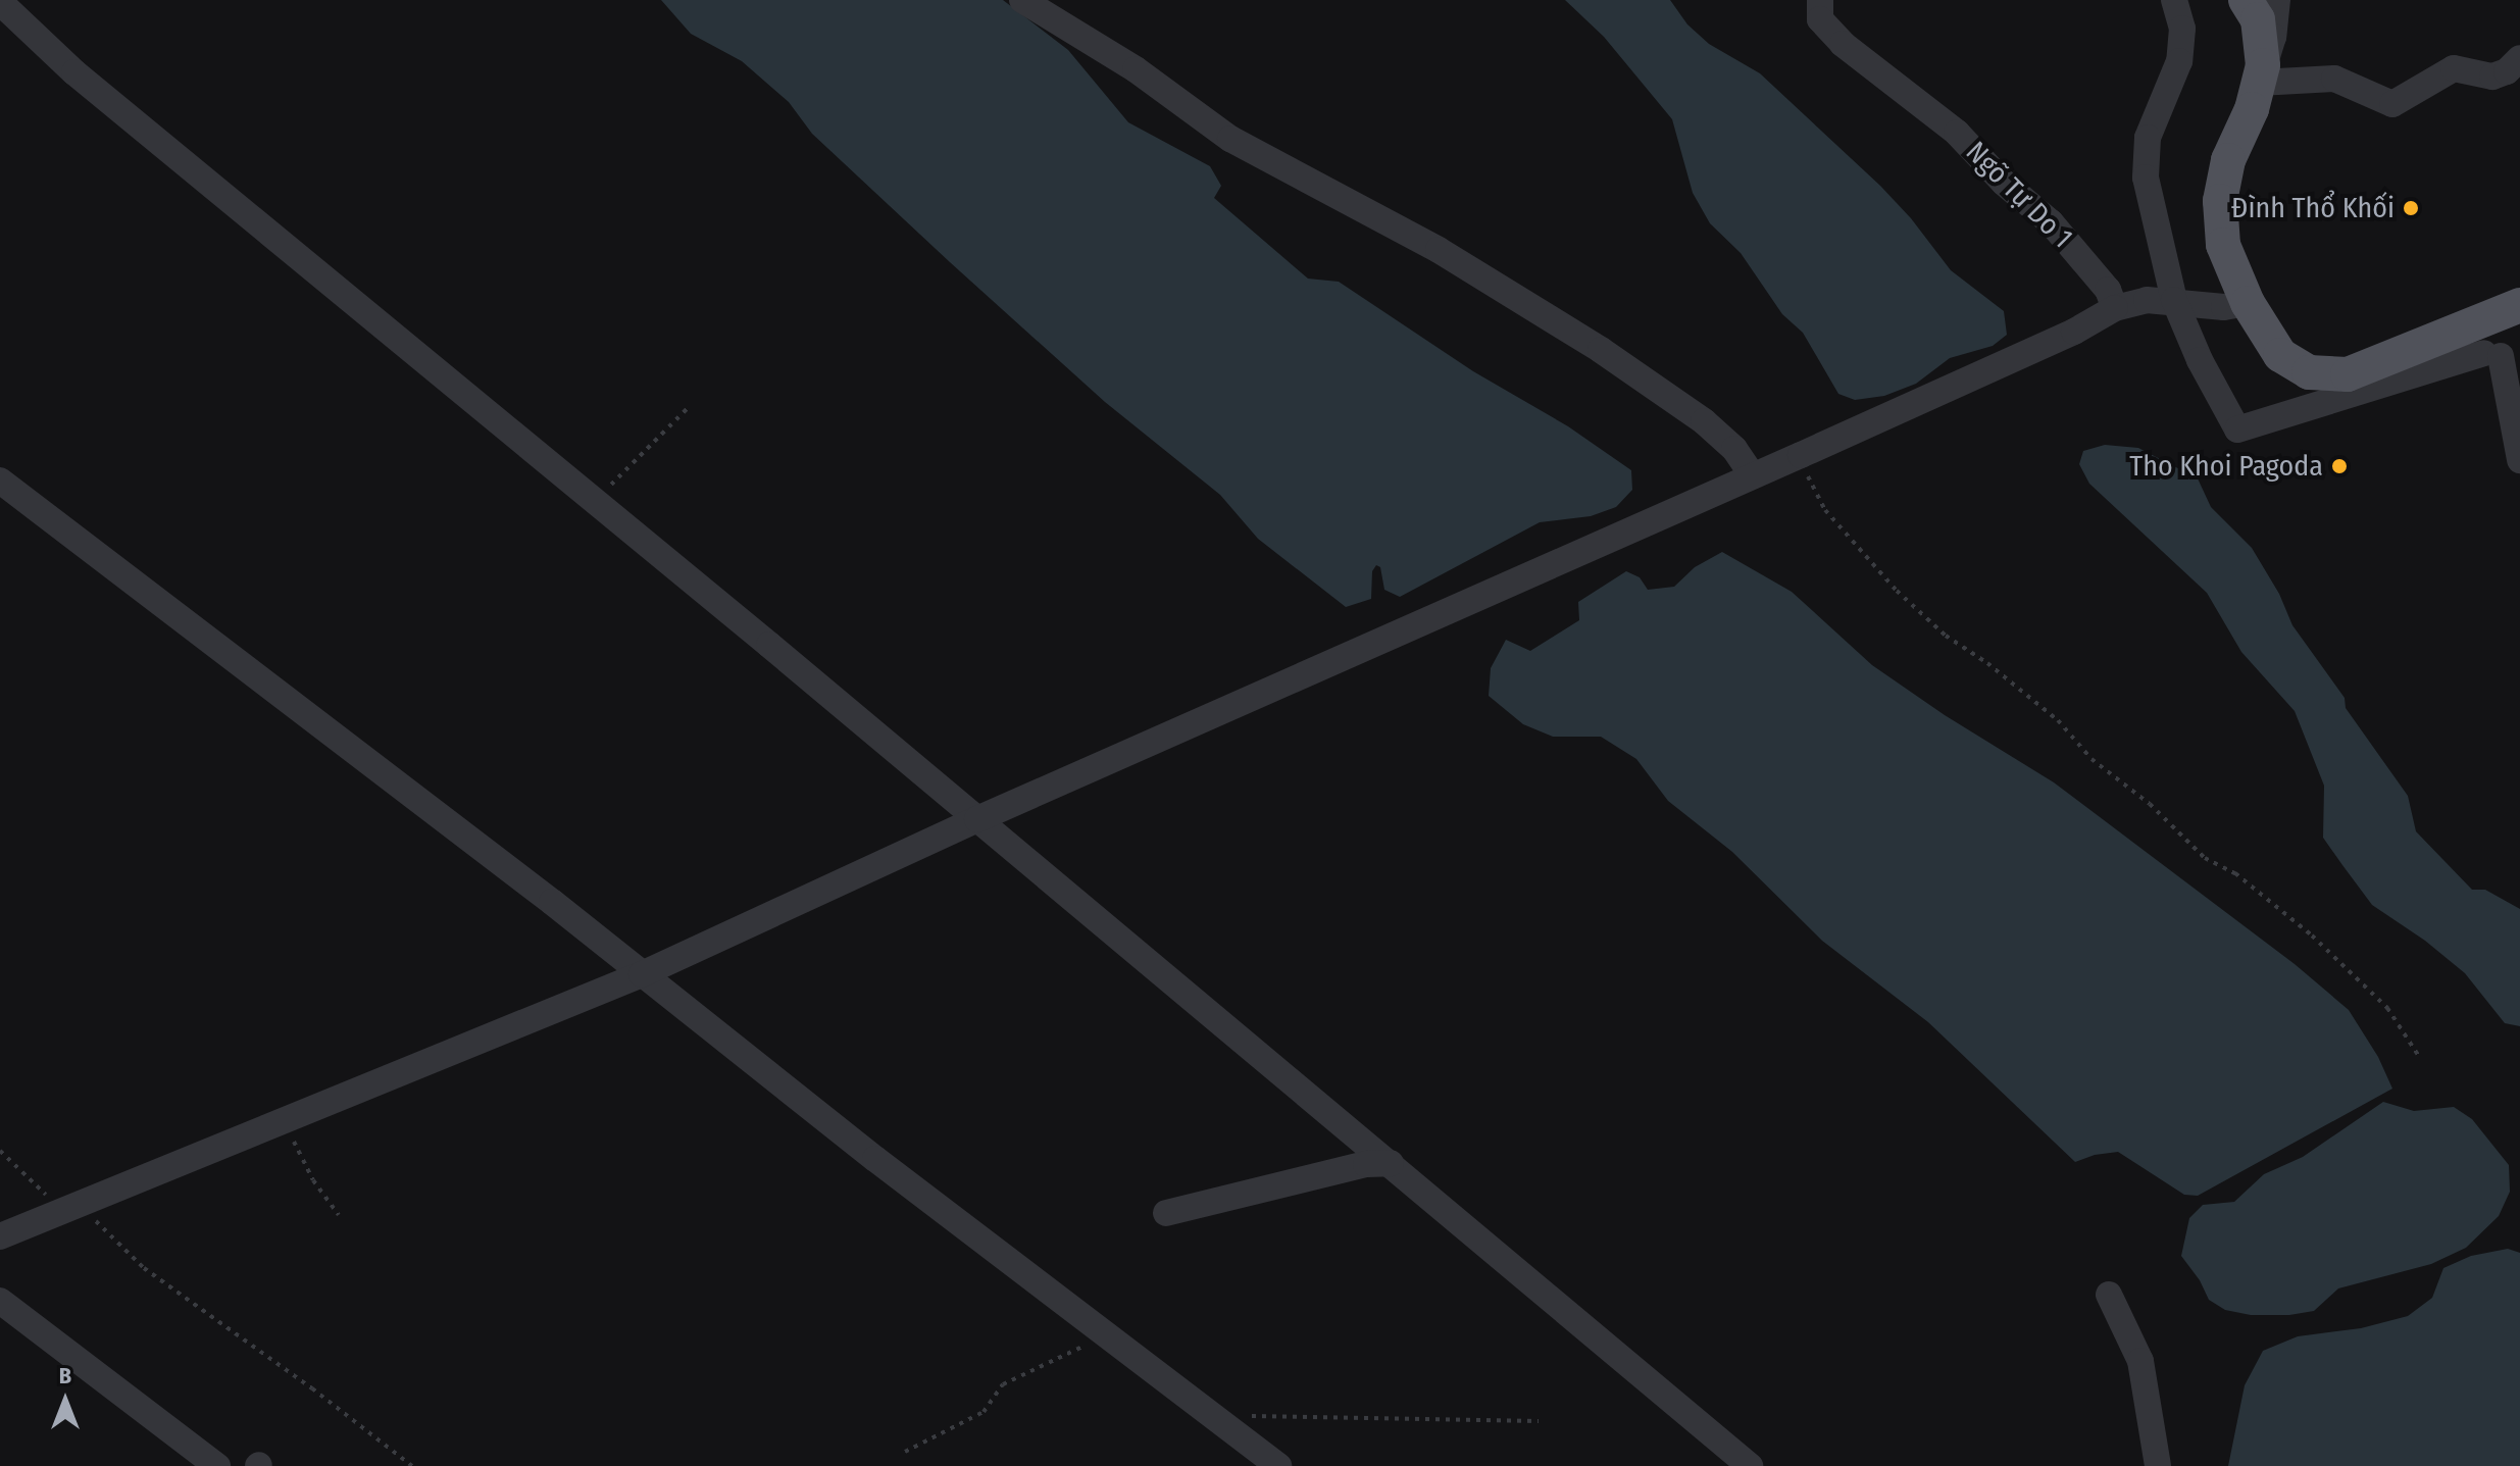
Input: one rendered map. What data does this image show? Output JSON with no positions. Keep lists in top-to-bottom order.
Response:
{
  "streets": {
    "street": ["Ngõ Tự Do 1"]
  },
  "places": ["Đình Thổ Khối", "Tho Khoi Pagoda"],
  "north": "top"
}
